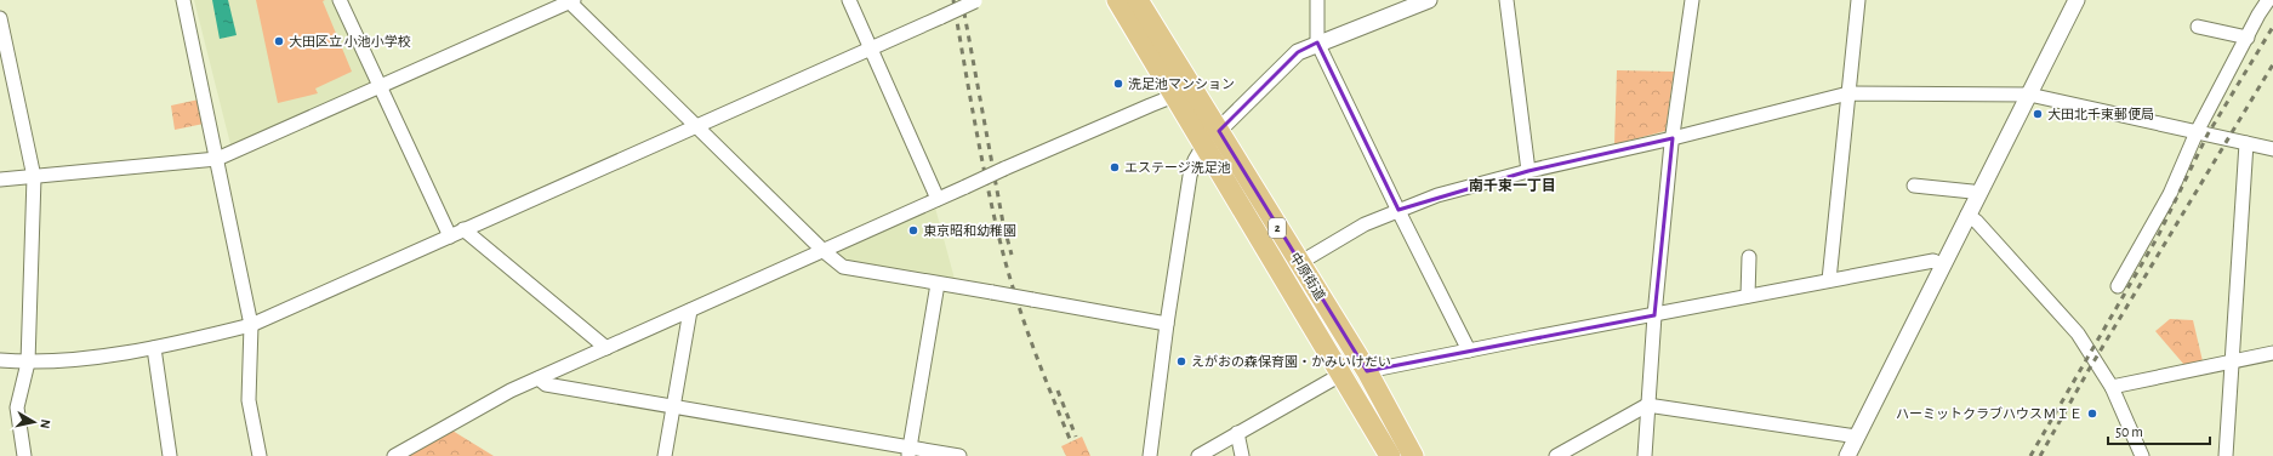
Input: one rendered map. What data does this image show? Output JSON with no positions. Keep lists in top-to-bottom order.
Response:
{
  "streets": {
    "main road": ["2", "中原街道"]
  },
  "districts": ["南千束一丁目"],
  "places": [
    "大田区立 小池小学校",
    "洗足池マンション",
    "大田北千束郵便局",
    "エステージ洗足池",
    "東京昭和幼稚園",
    "えがおの森保育園・かみいけだい",
    "ハーミットクラブハウスＭＩＥ"
  ],
  "scale_bar": "50 m",
  "north": "right"
}
